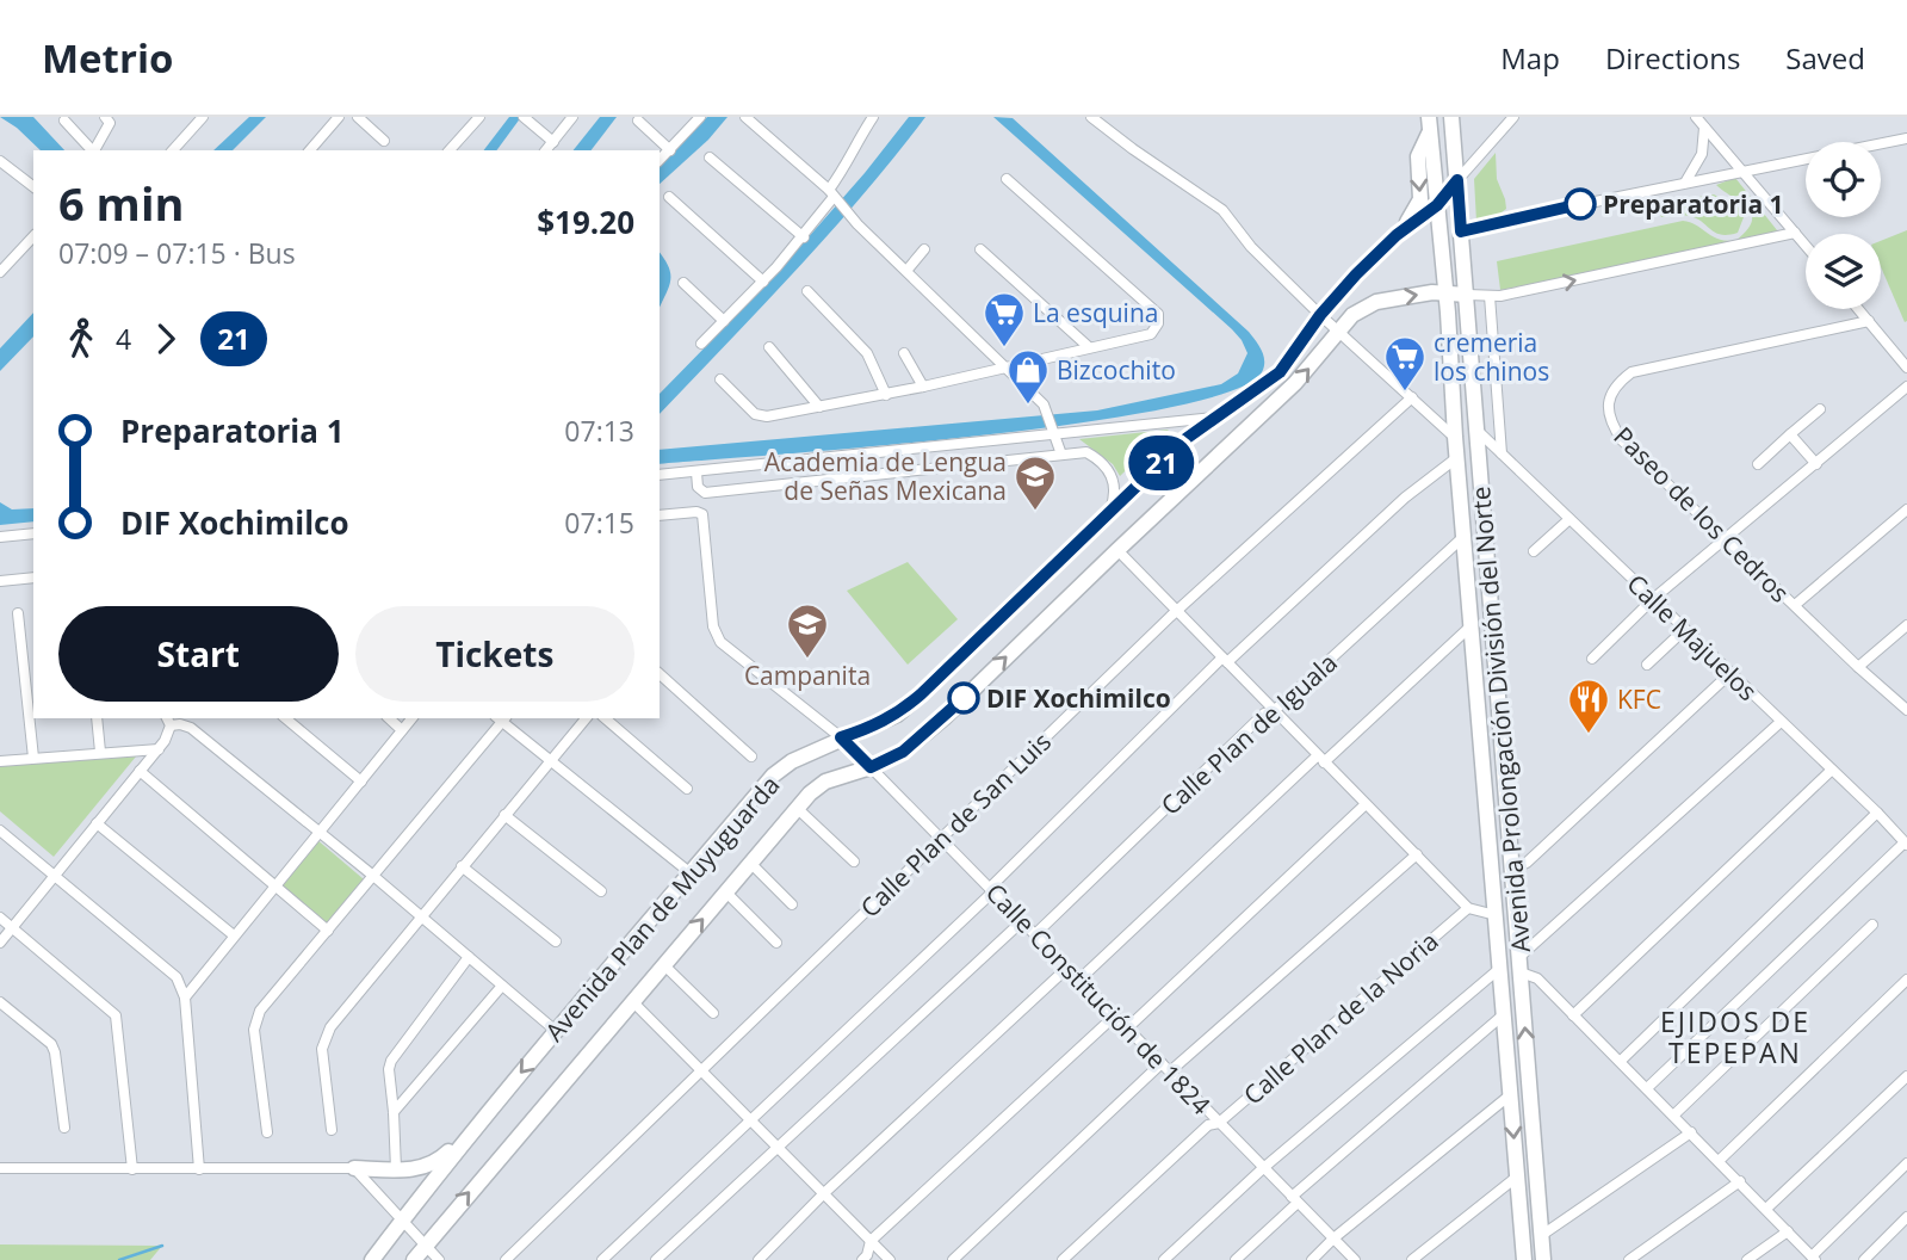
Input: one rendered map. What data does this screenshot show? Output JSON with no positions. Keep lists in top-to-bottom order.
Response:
{
  "streets": {
    "main road": ["Avenida Prolongación División del Norte", "Avenida Plan de Muyuguarda"],
    "street": [
      "Paseo de los Cedros",
      "Calle Majuelos",
      "Calle Plan de Iguala",
      "Calle Plan de San Luis",
      "Calle Constitución de 1824",
      "Calle Plan de la Noria"
    ]
  },
  "crossings": [
    ["Calle Majuelos", "Avenida Prolongación División del Norte"],
    ["Avenida Prolongación División del Norte", "Calle Plan de Iguala"],
    ["Avenida Prolongación División del Norte", "Avenida Plan de Muyuguarda"],
    ["Calle Plan de Iguala", "Calle Constitución de 1824"],
    ["Calle Plan de San Luis", "Calle Constitución de 1824"],
    ["Avenida Plan de Muyuguarda", "Calle Constitución de 1824"],
    ["Calle Constitución de 1824", "Calle Plan de la Noria"]
  ],
  "districts": ["EJIDOS DE TEPEPAN"],
  "places": {
    "other": ["Preparatoria 1", "DIF Xochimilco"],
    "supermarket": ["La esquina", "cremeria los chinos"],
    "shop": ["Bizcochito"],
    "school or university": ["Academia de Lengua de Señas Mexicana", "Campanita"],
    "restaurant": ["KFC"]
  },
  "lines": ["bus line 21"],
  "page": {
    "header": "Metrio",
    "nav": ["Map", "Directions", "Saved"],
    "on_map": "21",
    "heading": ["6 min", "07:09 – 07:15 · Bus", "$19.20"],
    "legs": ["4", "21"],
    "list": [
      {
        "name": "Preparatoria 1",
        "value": "07:13"
      },
      {
        "name": "DIF Xochimilco",
        "value": "07:15"
      }
    ],
    "buttons": ["Start", "Tickets"]
  }
}
